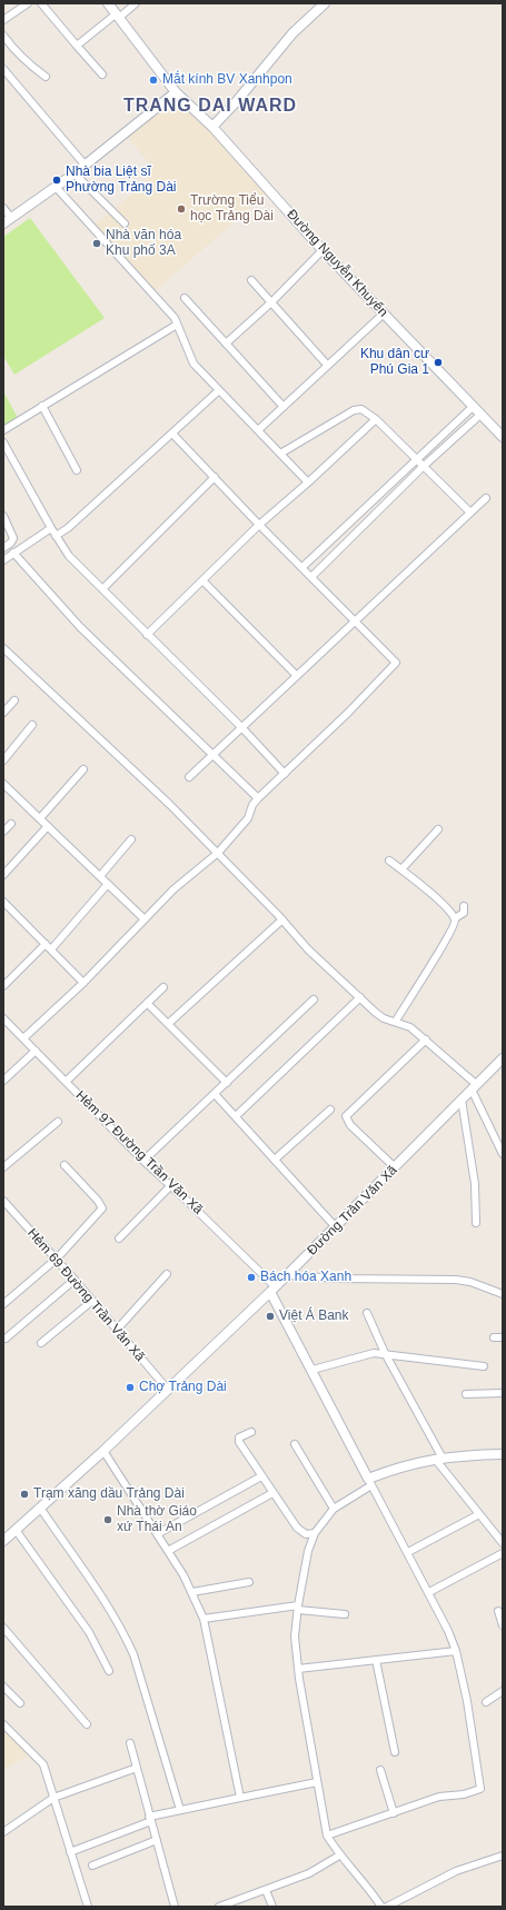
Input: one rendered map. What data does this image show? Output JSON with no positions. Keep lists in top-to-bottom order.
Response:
{
  "streets": {
    "street": [
      "Đường Nguyễn Khuyến",
      "Hẻm 97 Đường Trần Văn Xã",
      "Đường Trần Văn Xã",
      "Hẻm 69 Đường Trần Văn Xã"
    ]
  },
  "crossings": [
    ["Hẻm 97 Đường Trần Văn Xã", "Đường Trần Văn Xã"],
    ["Đường Trần Văn Xã", "Hẻm 69 Đường Trần Văn Xã"]
  ],
  "districts": ["TRANG DAI WARD"],
  "places": [
    "Mắt kính BV Xanhpon",
    "Nhà bia Liệt sĩ Phường Trảng Dài",
    "Trường Tiểu học Trảng Dài",
    "Nhà văn hóa Khu phố 3A",
    "Khu dân cư Phú Gia 1",
    "Bách hóa Xanh",
    "Việt Á Bank",
    "Chợ Trảng Dài",
    "Trạm xăng dầu Trảng Dài",
    "Nhà thờ Giáo xứ Thái An"
  ]
}
